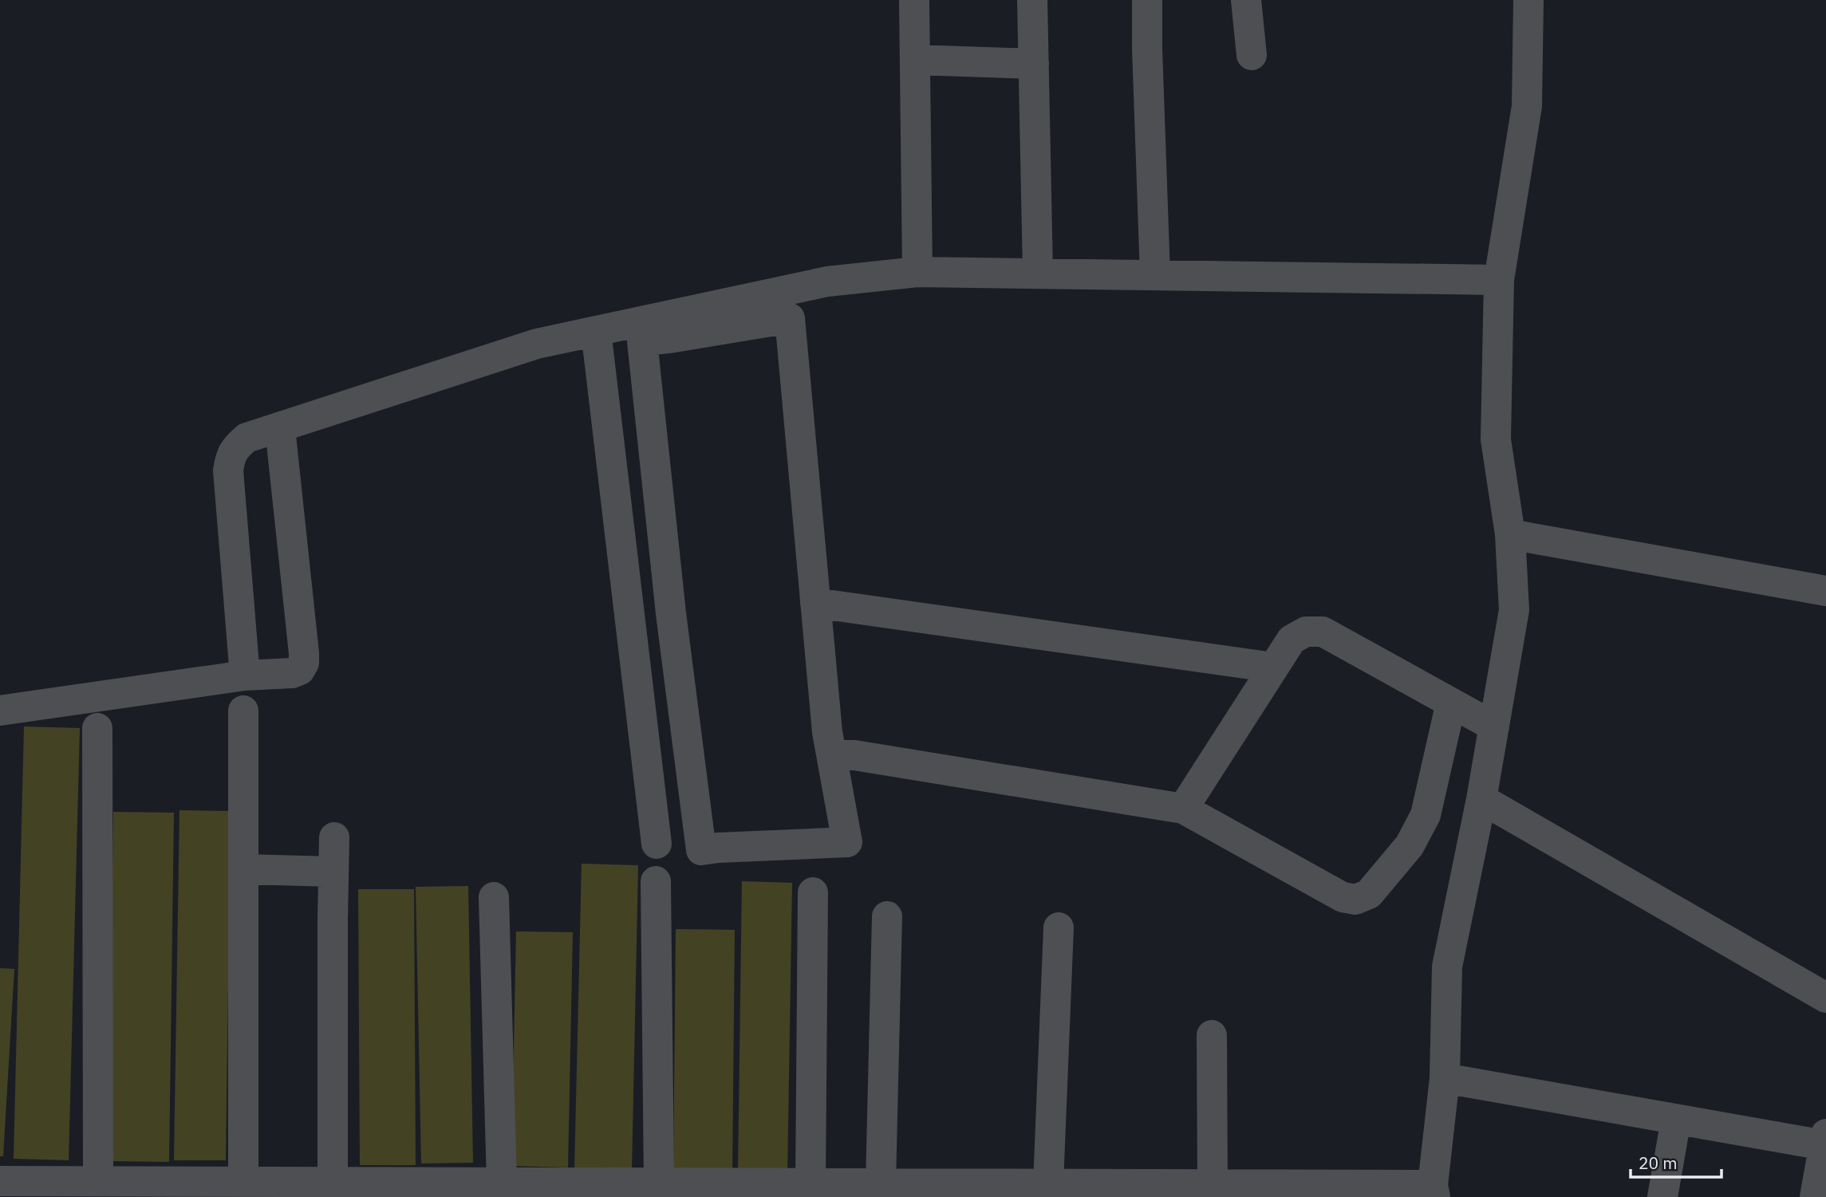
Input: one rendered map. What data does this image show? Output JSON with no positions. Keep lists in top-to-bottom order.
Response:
{
  "scale_bar": "20 m"
}
